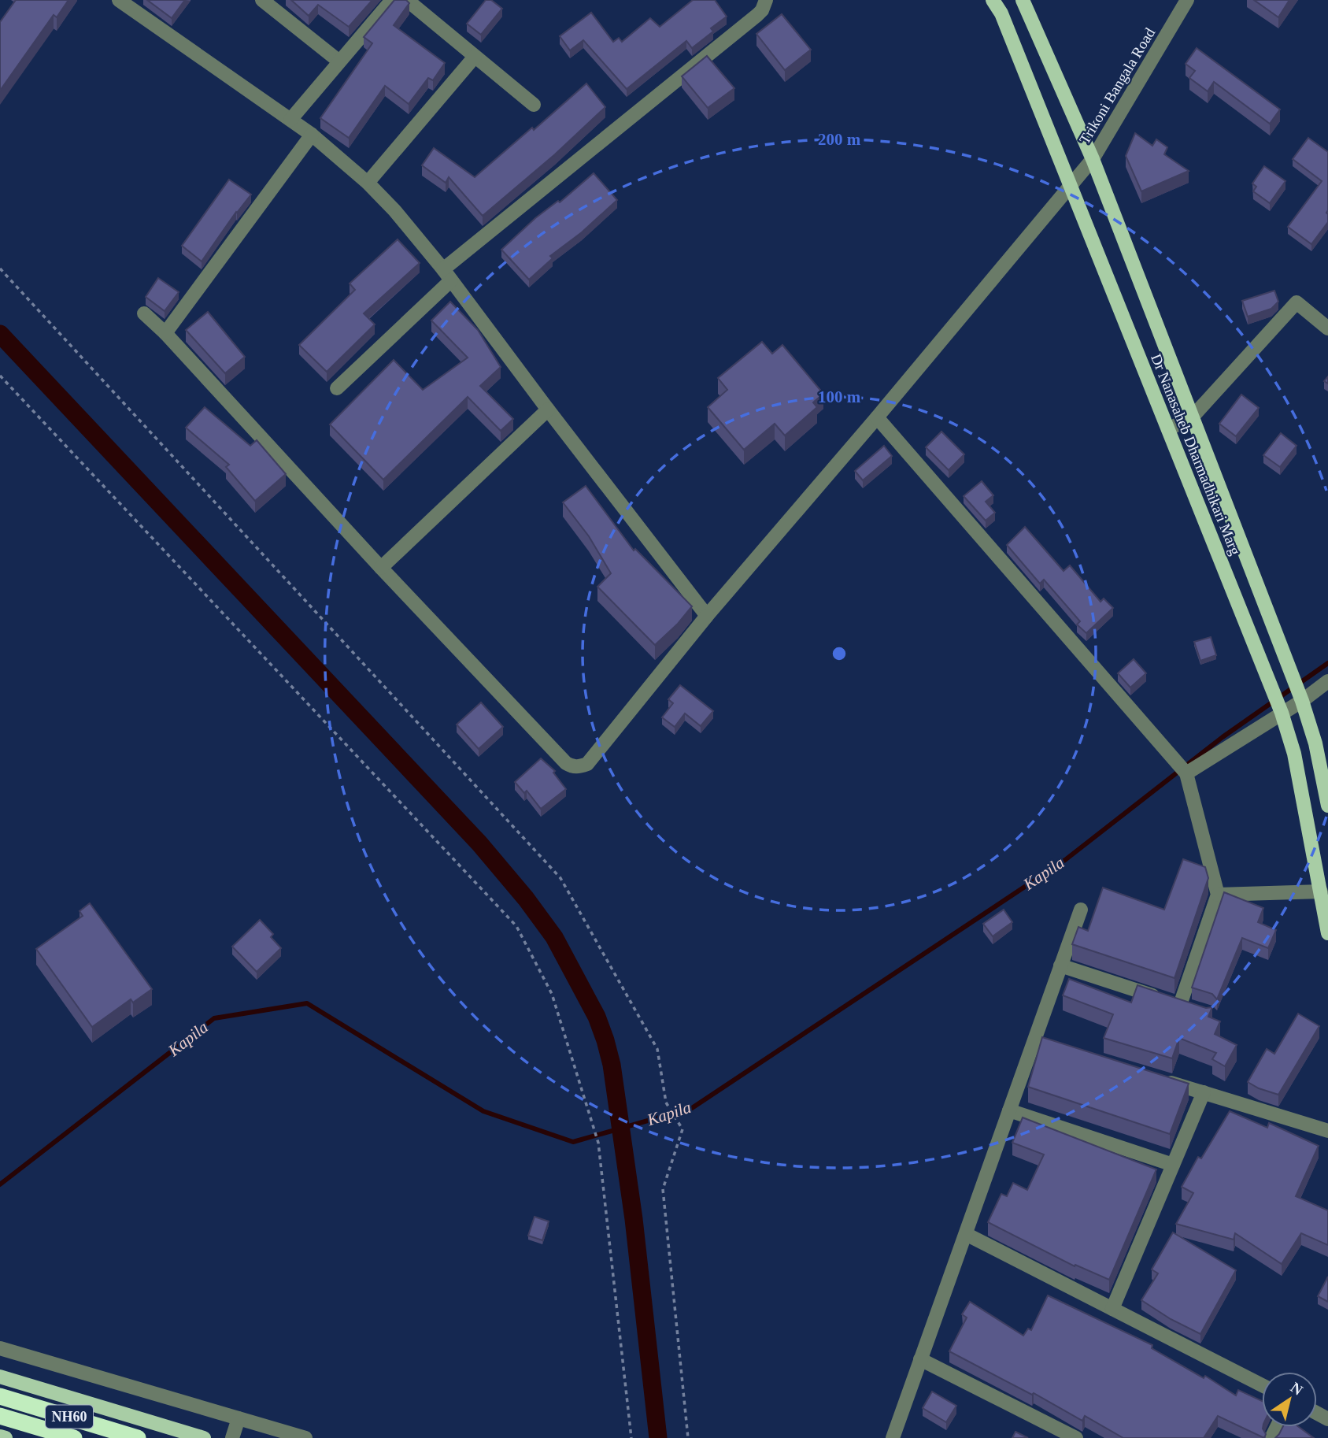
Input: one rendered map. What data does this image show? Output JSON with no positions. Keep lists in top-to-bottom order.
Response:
{
  "streets": {
    "highway": ["NH60"],
    "main road": ["Dr Nanasaheb Dharmadhikari Marg"],
    "street": ["Trikoni Bangala Road"]
  },
  "crossings": [
    ["Trikoni Bangala Road", "Dr Nanasaheb Dharmadhikari Marg"]
  ],
  "water": ["Kapila"],
  "north": "top right",
  "rings": ["200 m", "100 m"]
}
